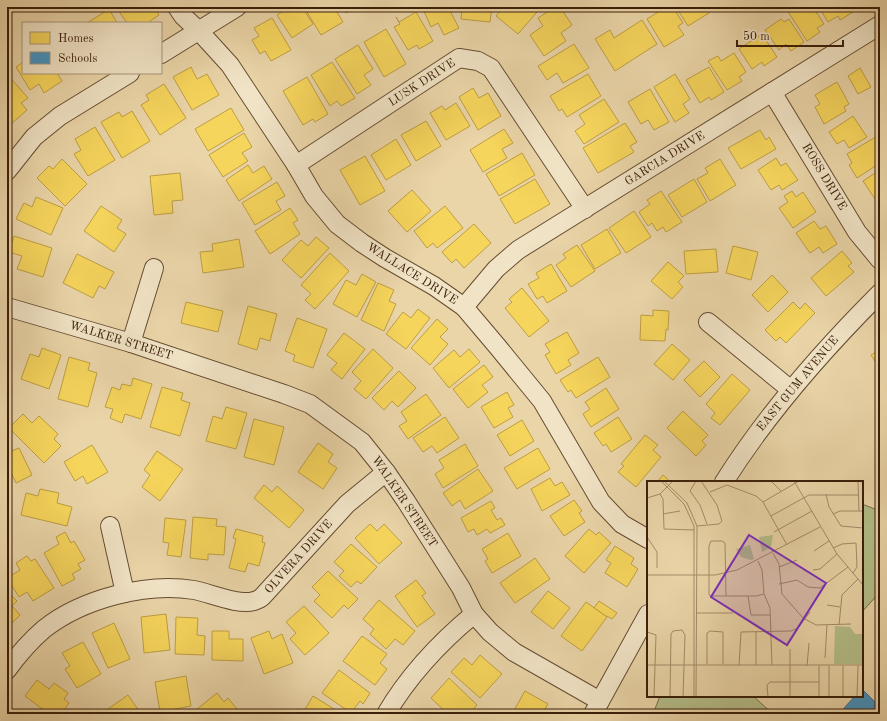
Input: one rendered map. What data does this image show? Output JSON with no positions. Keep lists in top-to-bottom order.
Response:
{
  "streets": {
    "street": [
      "LUSK DRIVE",
      "GARCIA DRIVE",
      "ROSS DRIVE",
      "WALLACE DRIVE",
      "WALKER STREET",
      "EAST GUM AVENUE",
      "OLVERA DRIVE"
    ]
  },
  "crossings": [
    ["LUSK DRIVE", "GARCIA DRIVE"],
    ["LUSK DRIVE", "WALLACE DRIVE"],
    ["GARCIA DRIVE", "ROSS DRIVE"],
    ["GARCIA DRIVE", "WALLACE DRIVE"],
    ["WALKER STREET", "OLVERA DRIVE"]
  ],
  "legend": ["Homes", "Schools"],
  "scale_bar": "50 m"
}
